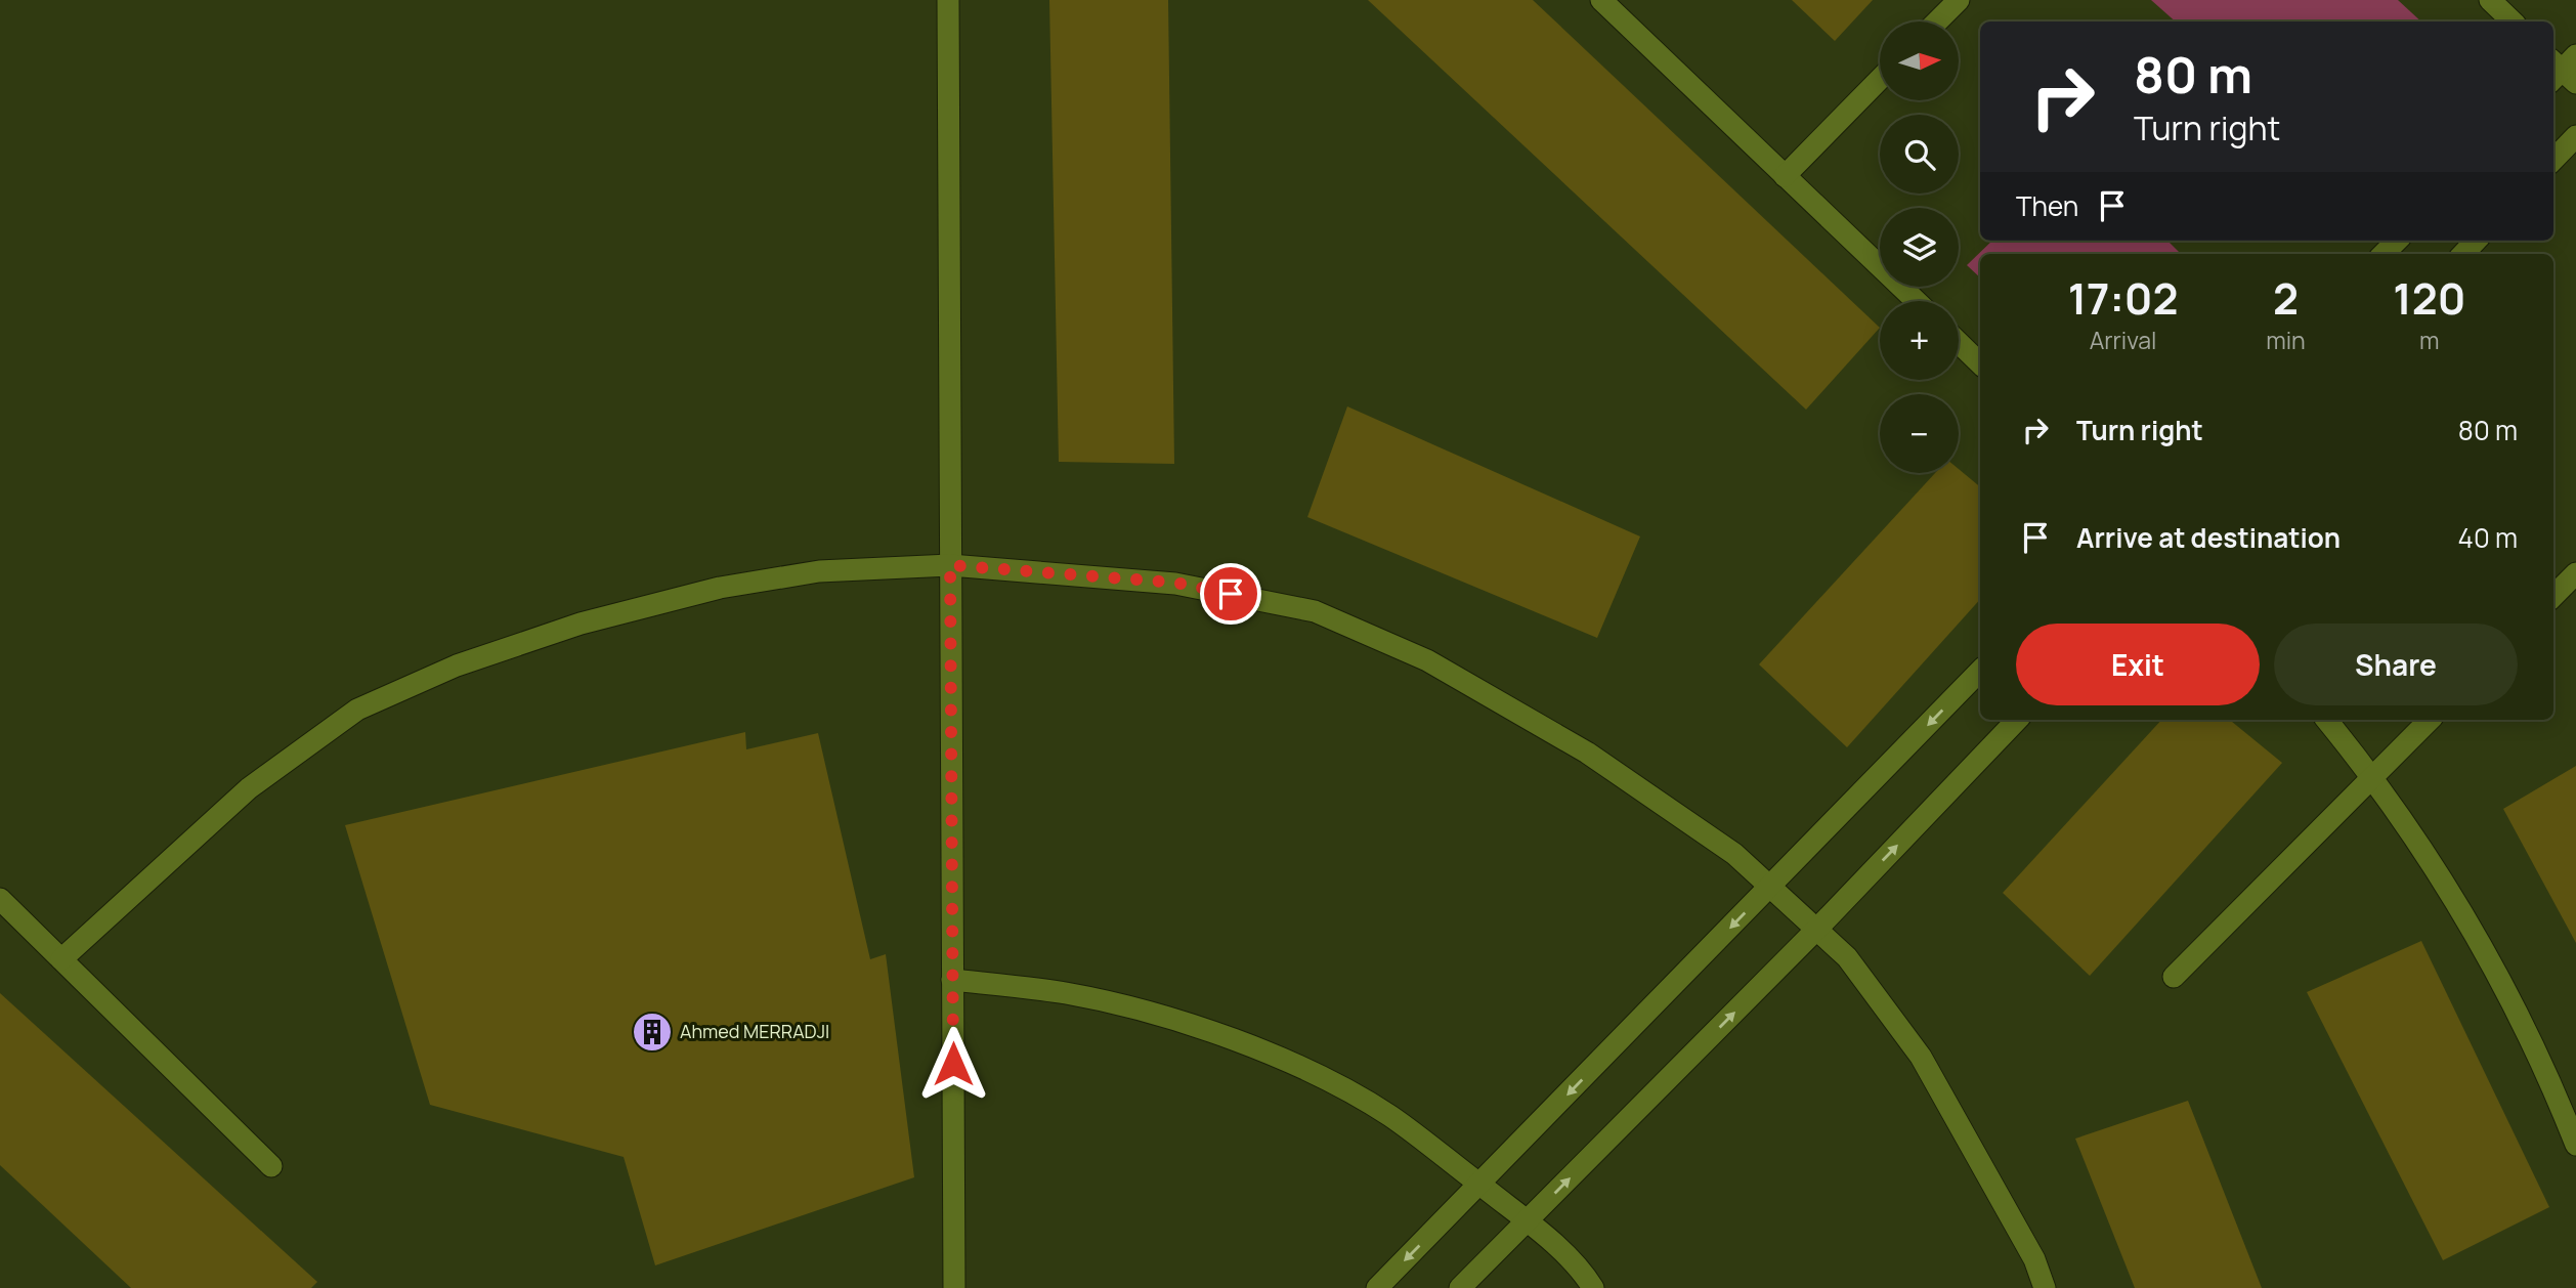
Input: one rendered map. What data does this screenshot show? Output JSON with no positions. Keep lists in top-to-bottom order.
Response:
{
  "places": {
    "building": ["Ahmed MERRADJI"]
  },
  "north": "right",
  "page": {
    "map_buttons": ["+", "−"],
    "turn": ["80 m", "Turn right"],
    "then": "Then",
    "eta": [
      "17:02",
      "Arrival",
      "2",
      "min",
      "120",
      "m"
    ],
    "list": [
      {
        "name": "Turn right",
        "value": "80 m"
      },
      {
        "name": "Arrive at destination",
        "value": "40 m"
      }
    ],
    "buttons": ["Exit", "Share"]
  }
}
